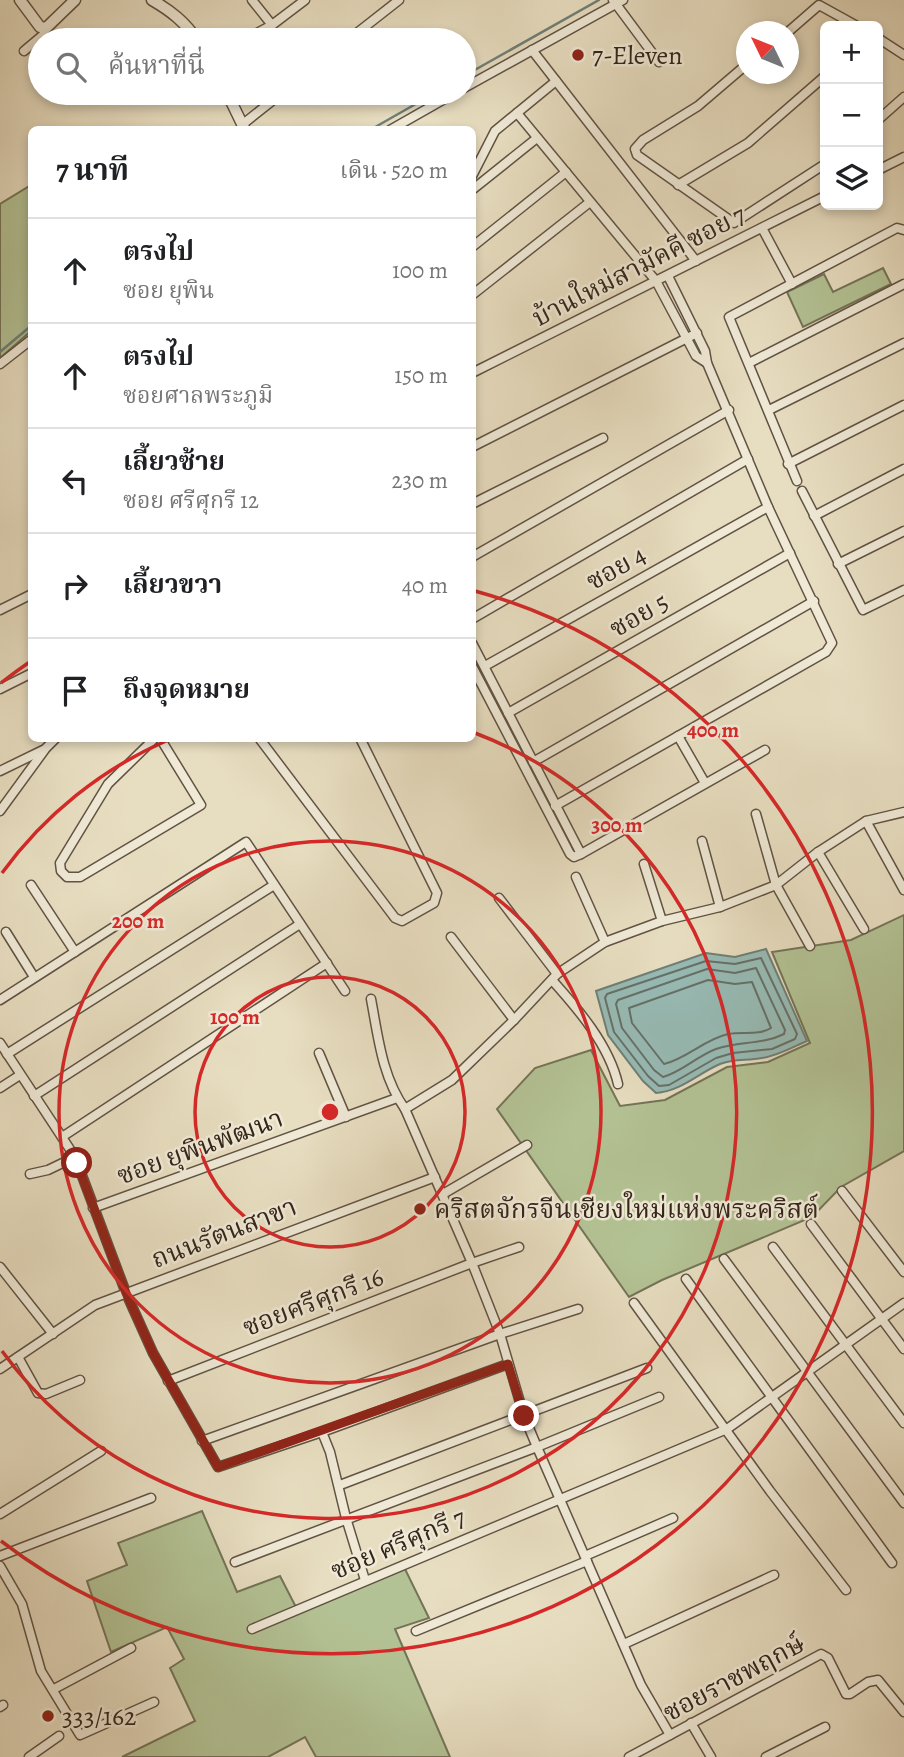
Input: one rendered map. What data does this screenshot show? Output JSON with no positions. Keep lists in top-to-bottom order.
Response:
{
  "streets": {
    "street": [
      "บ้านใหม่สามัคคี ซอย 7",
      "ซอย 4",
      "ซอย 5",
      "ซอย ยุพินพัฒนา",
      "ถนนรัตนสาขา",
      "ซอยศรีศุกรี 16",
      "ซอย ศรีศุกรี 7",
      "ซอยราชพฤกษ์"
    ]
  },
  "places": ["7-Eleven", "คริสตจักรจีนเชียงใหม่แห่งพระคริสต์", "333/162"],
  "north": "top left",
  "page": {
    "map_buttons": ["+", "−"],
    "search": "ค้นหาที่นี่",
    "heading": ["7 นาที", "เดิน · 520 m"],
    "list": [
      ["ตรงไป", "ซอย ยุพิน", "100 m"],
      ["ตรงไป", "ซอยศาลพระภูมิ", "150 m"],
      ["เลี้ยวซ้าย", "ซอย ศรีศุกรี 12", "230 m"],
      ["เลี้ยวขวา", "40 m"],
      "ถึงจุดหมาย"
    ]
  },
  "rings": [
    "400 m",
    "300 m",
    "200 m",
    "100 m"
  ]
}
